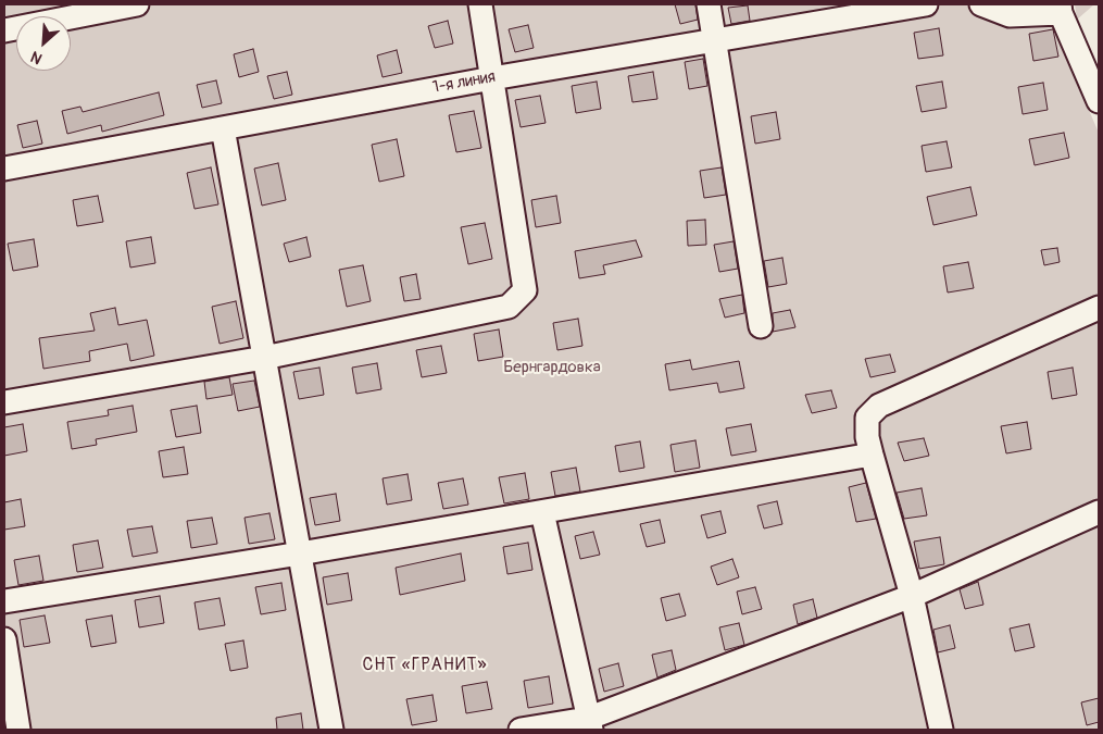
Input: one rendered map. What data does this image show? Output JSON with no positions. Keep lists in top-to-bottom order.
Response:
{
  "streets": {
    "street": ["1-я линия"]
  },
  "districts": ["СНТ «ГРАНИТ»"],
  "parks": ["Бернгардовка"],
  "north": "bottom left"
}
